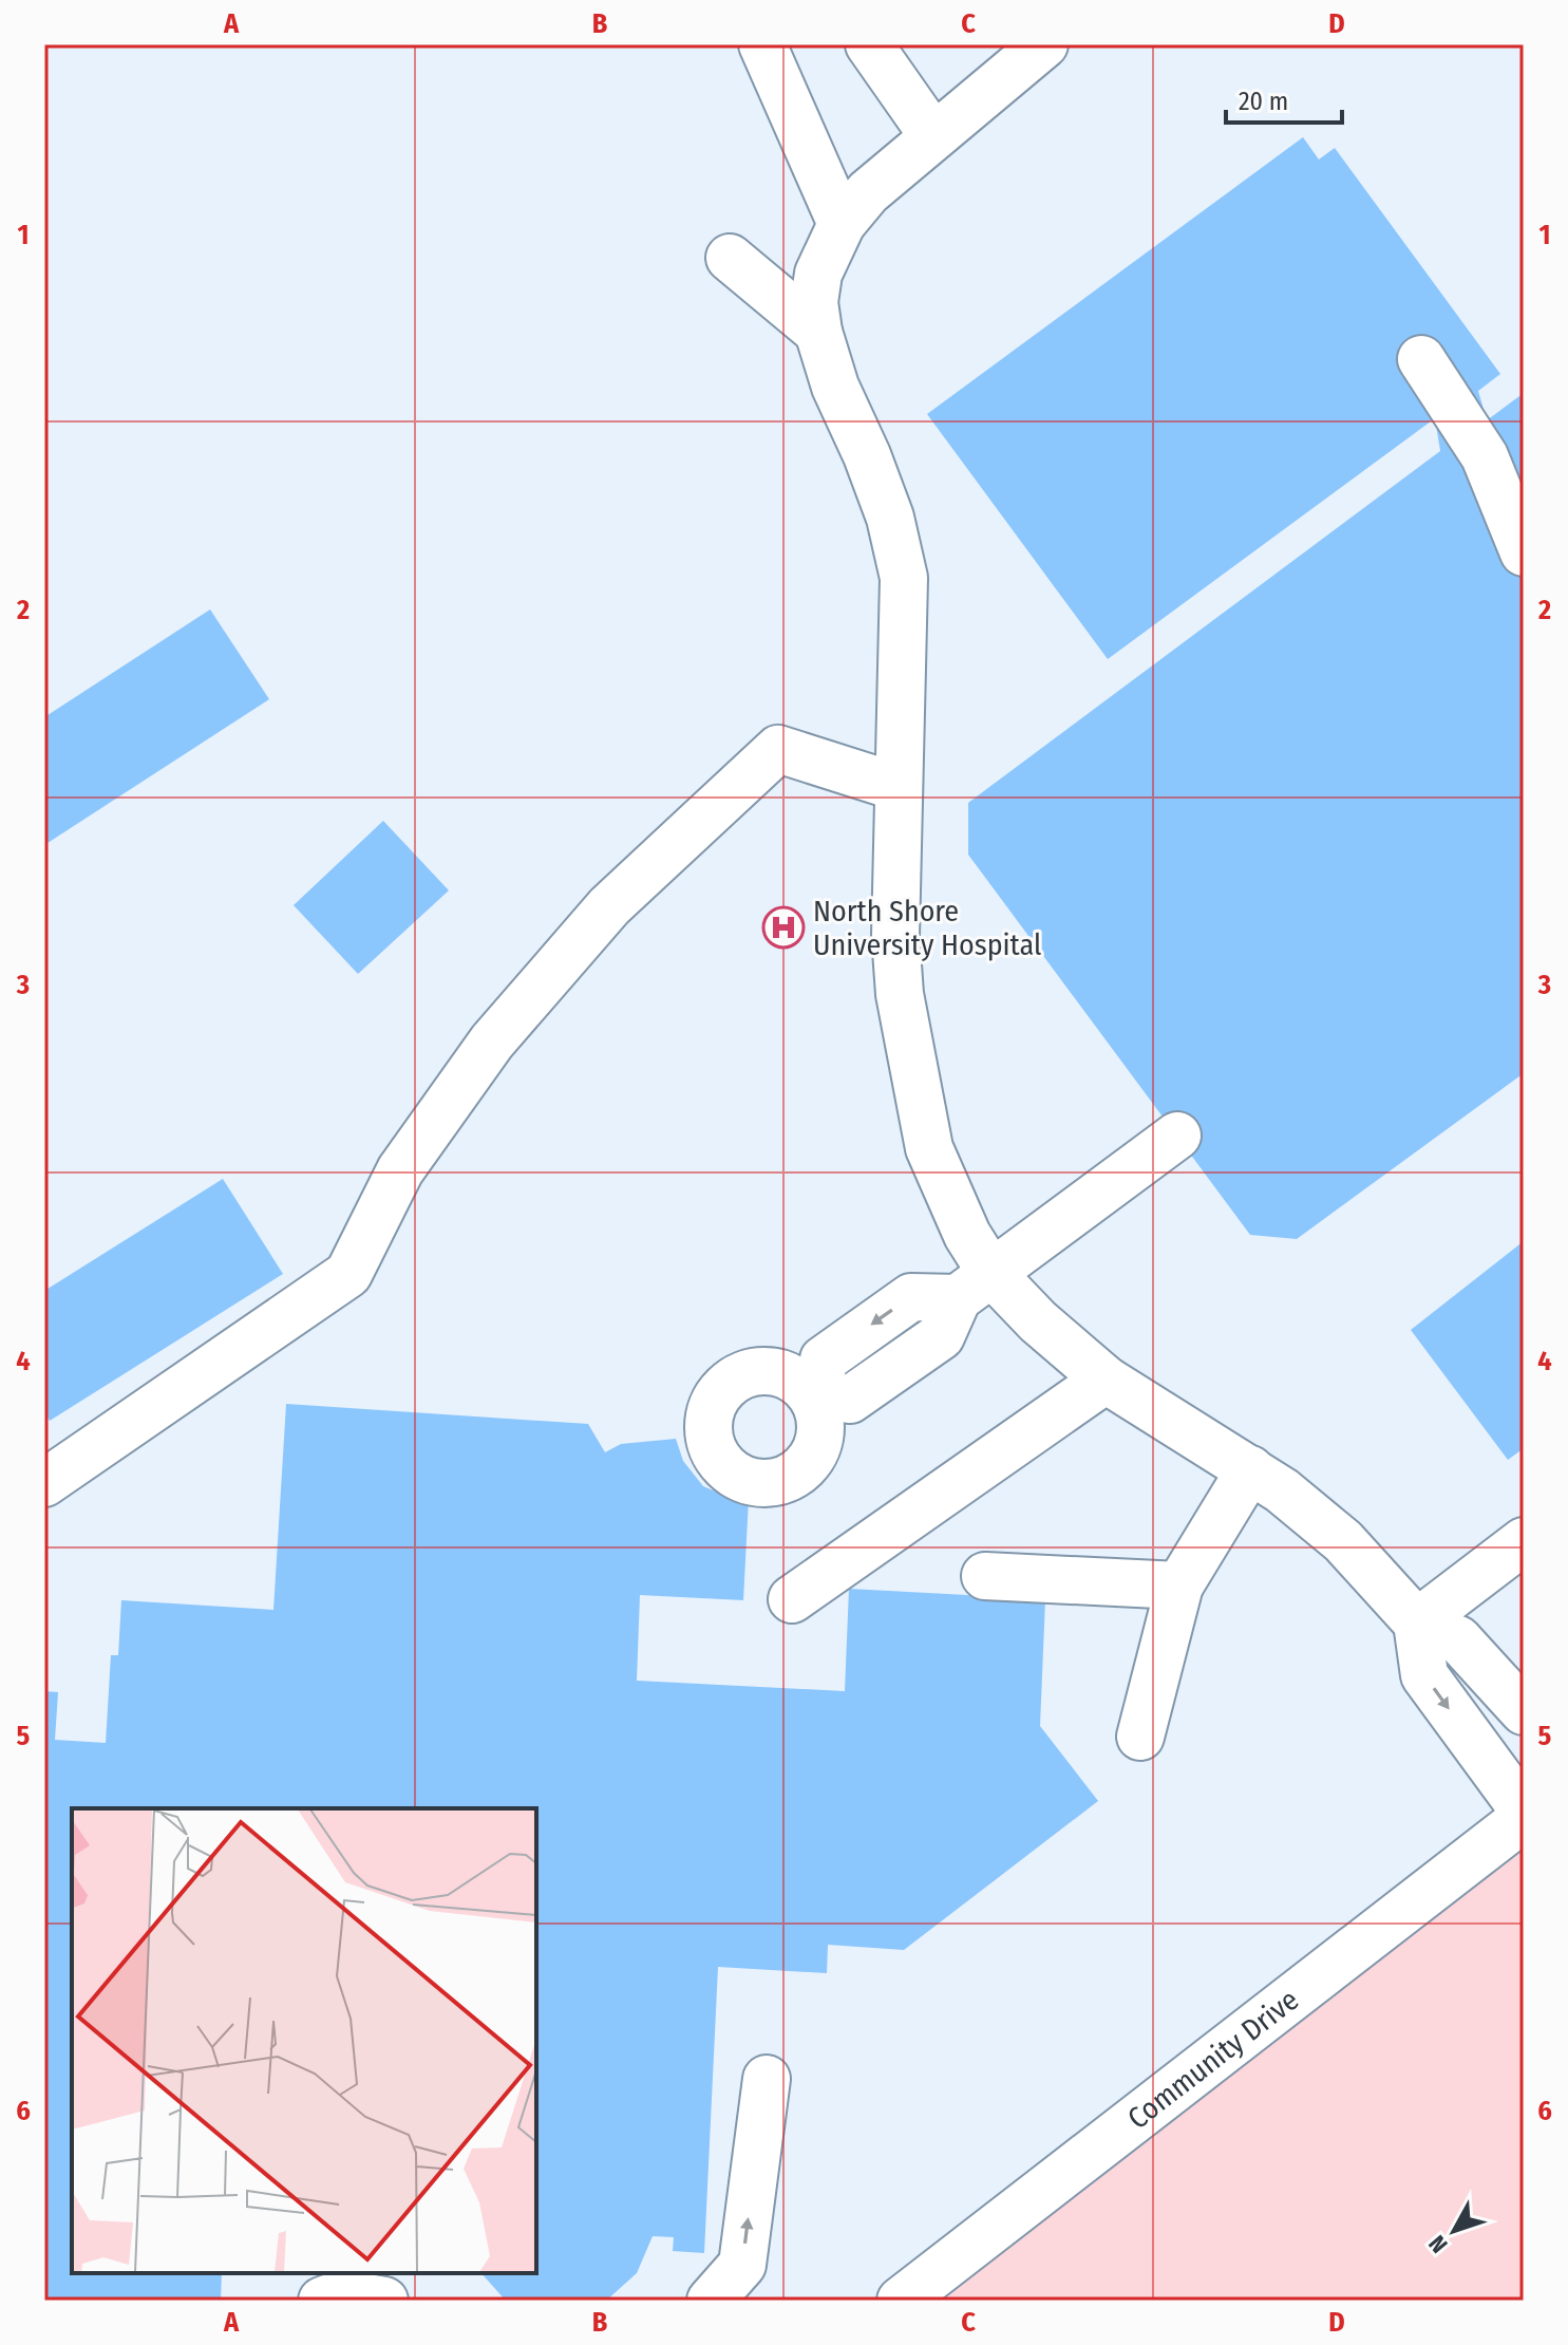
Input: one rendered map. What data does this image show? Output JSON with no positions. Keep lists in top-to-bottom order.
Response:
{
  "streets": {
    "main road": ["Community Drive"]
  },
  "places": {
    "hospital": ["North Shore University Hospital"]
  },
  "scale_bar": "20 m",
  "north": "bottom left",
  "grid": {
    "columns": [
      "A",
      "B",
      "C",
      "D"
    ],
    "rows": [
      "1",
      "2",
      "3",
      "4",
      "5",
      "6"
    ]
  }
}
